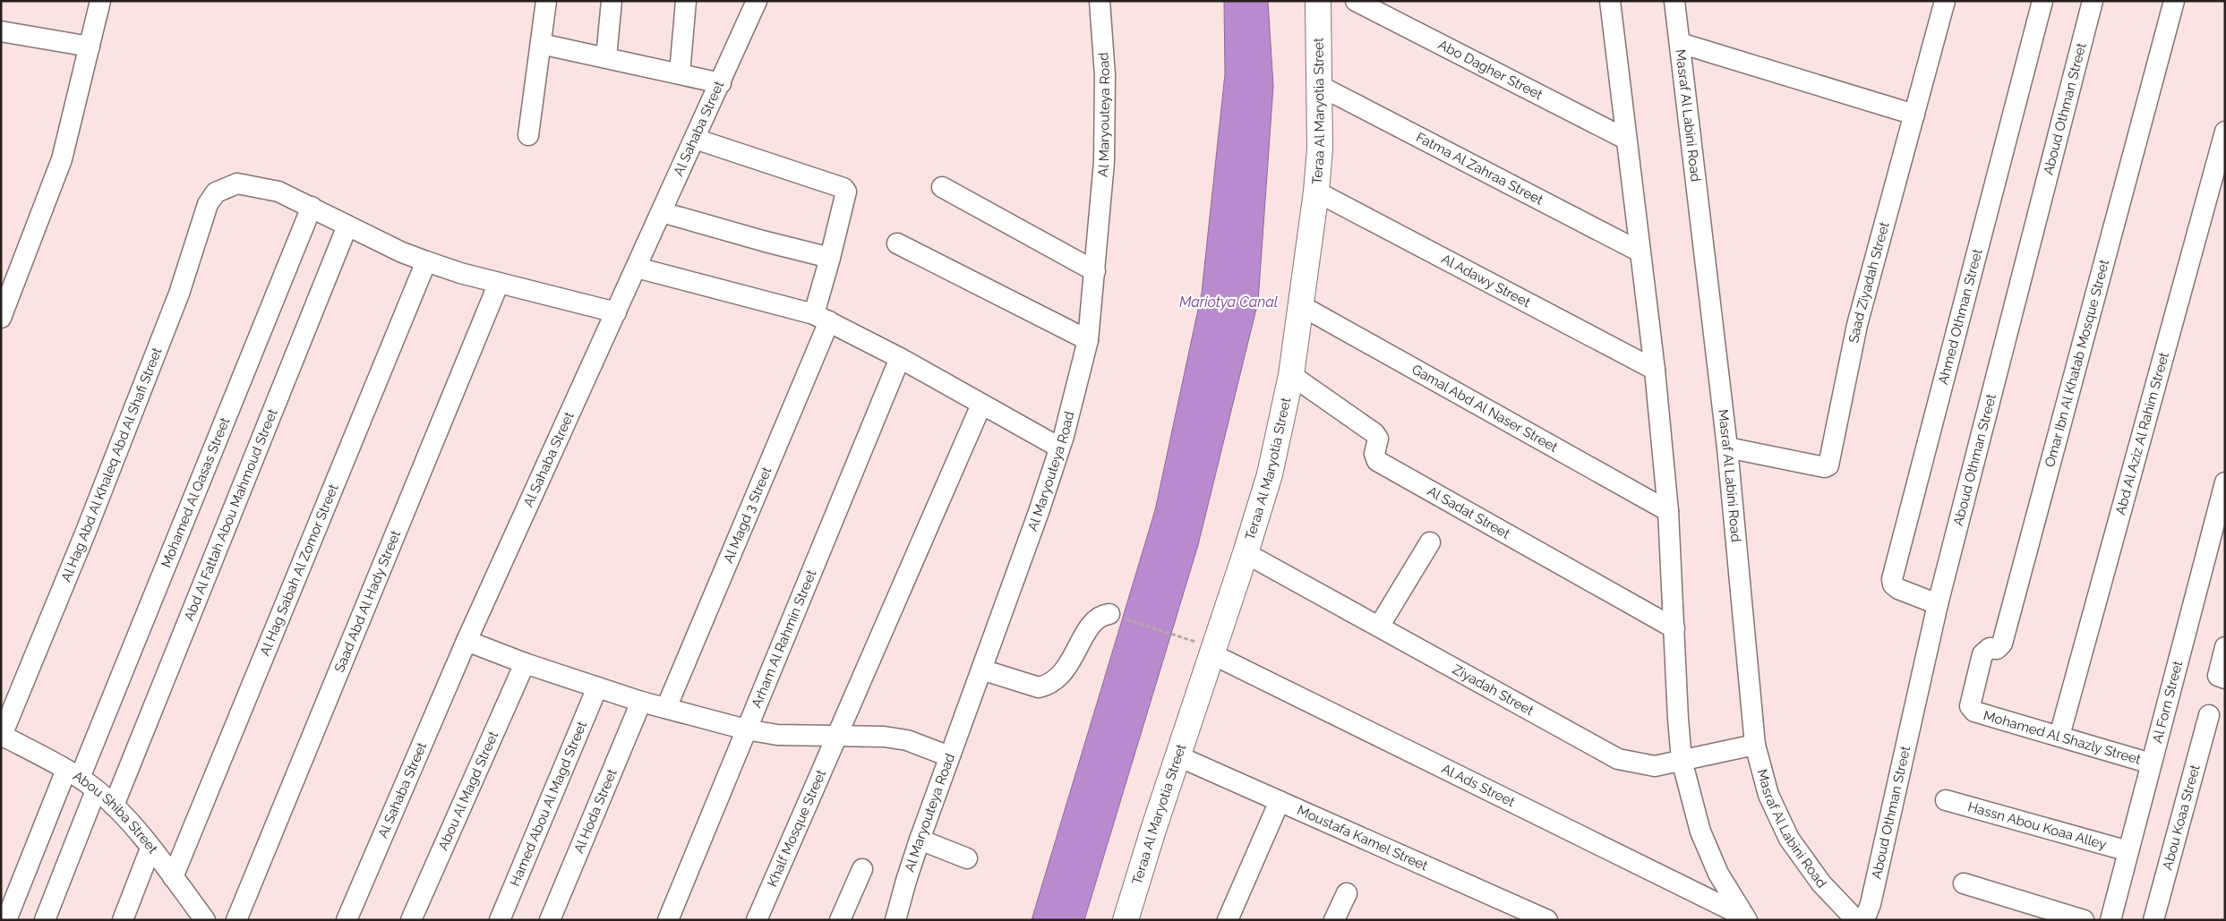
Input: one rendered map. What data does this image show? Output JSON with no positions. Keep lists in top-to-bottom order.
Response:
{
  "streets": {
    "main road": ["Teraa Al Maryotia Street"],
    "street": [
      "Abo Dagher Street",
      "Aboud Othman Street",
      "Al Maryouteya Road",
      "Masraf Al Labini Road",
      "Al Sahaba Street",
      "Fatma Al Zahraa Street",
      "Al Adawy Street",
      "Saad Ziyadah Street",
      "Ahmed Othman Street",
      "Omar Ibn Al Khatab Mosque Street",
      "Gamal Abd Al Naser Street",
      "Abd Al Aziz Al Rahim Street",
      "Al Hag Abd Al Khaleq Abd Al Shafi Street",
      "Mohamed Al Qasas Street",
      "Al Sadat Street",
      "Al Magd 3 Street",
      "Abd Al Fattah Abou Mahmoud Street",
      "Al Hag Sabah Al Zomor Street",
      "Saad Abd Al Hady Street",
      "Arham Al Rahmin Street",
      "Ziyadah Street",
      "Al Forn Street",
      "Mohamed Al Shazly Street",
      "Al Ads Street",
      "Abou Al Magd Street",
      "Hamed Abou Al Magd Street",
      "Al Hoda Street",
      "Abou Shiba Street",
      "Abou Koaa Street",
      "Hassn Abou Koaa Alley",
      "Khalf Mosque Street",
      "Moustafa Kamel Street"
    ]
  },
  "crossings": [
    ["Aboud Othman Street", "Ahmed Othman Street"],
    ["Teraa Al Maryotia Street", "Fatma Al Zahraa Street"],
    ["Teraa Al Maryotia Street", "Al Adawy Street"],
    ["Teraa Al Maryotia Street", "Gamal Abd Al Naser Street"],
    ["Teraa Al Maryotia Street", "Al Sadat Street"],
    ["Teraa Al Maryotia Street", "Ziyadah Street"],
    ["Teraa Al Maryotia Street", "Al Ads Street"],
    ["Teraa Al Maryotia Street", "Moustafa Kamel Street"],
    ["Masraf Al Labini Road", "Saad Ziyadah Street"],
    ["Masraf Al Labini Road", "Ziyadah Street"],
    ["Al Sahaba Street", "Al Magd 3 Street"],
    ["Omar Ibn Al Khatab Mosque Street", "Mohamed Al Shazly Street"],
    ["Abd Al Aziz Al Rahim Street", "Mohamed Al Shazly Street"],
    ["Al Hag Abd Al Khaleq Abd Al Shafi Street", "Mohamed Al Qasas Street"],
    ["Al Hag Abd Al Khaleq Abd Al Shafi Street", "Abou Shiba Street"],
    ["Mohamed Al Qasas Street", "Abou Shiba Street"],
    ["Abd Al Fattah Abou Mahmoud Street", "Abou Shiba Street"],
    ["Al Hag Sabah Al Zomor Street", "Abou Shiba Street"],
    ["Al Forn Street", "Mohamed Al Shazly Street"],
    ["Al Forn Street", "Hassn Abou Koaa Alley"]
  ],
  "water": ["Mariotya Canal"]
}
